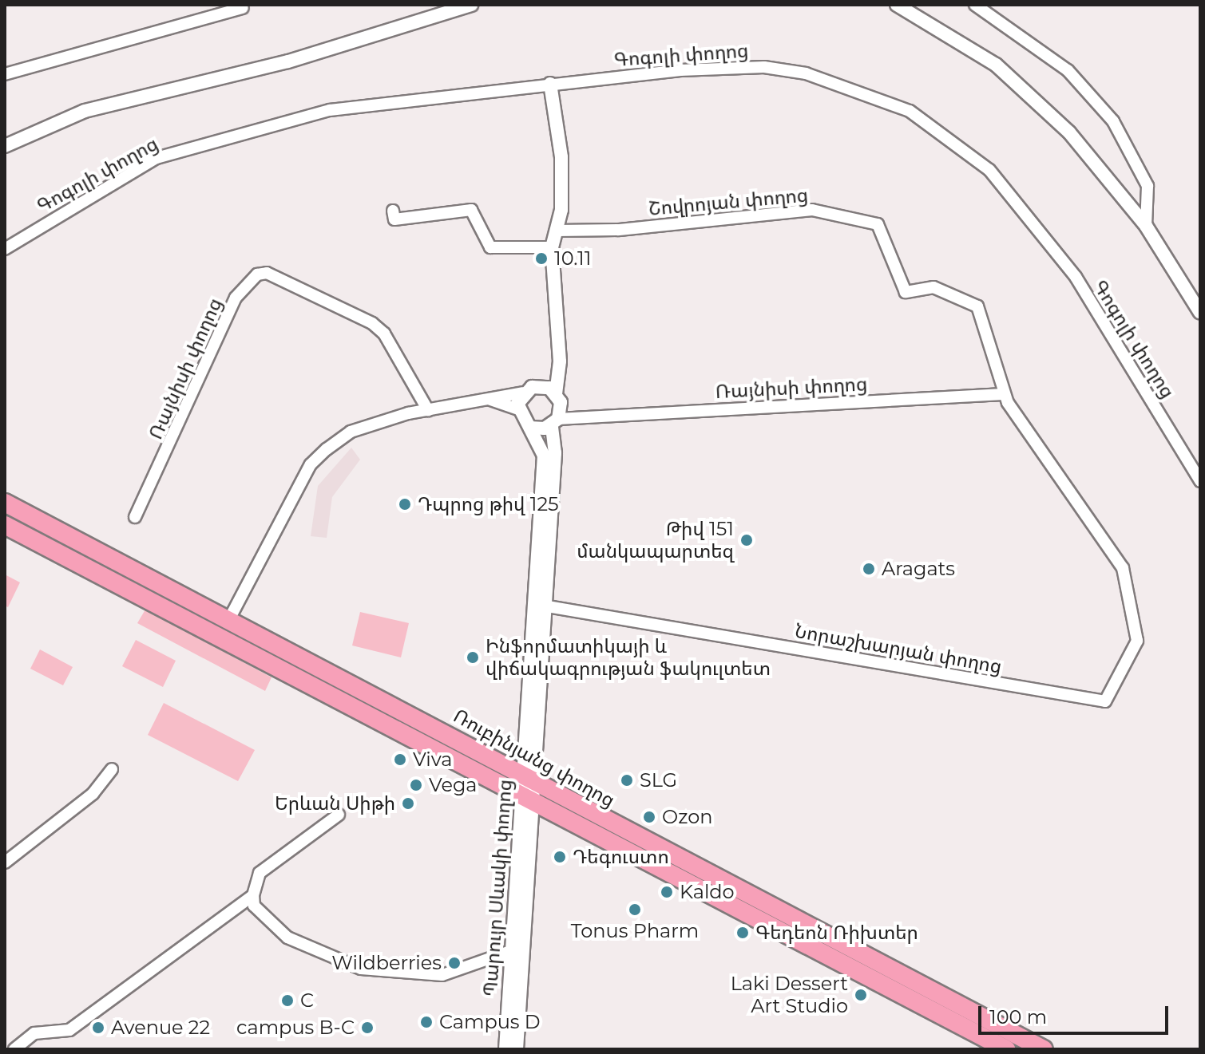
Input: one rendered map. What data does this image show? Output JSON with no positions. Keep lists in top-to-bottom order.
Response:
{
  "streets": {
    "main road": ["Ռուբինյանց փողոց"],
    "street": [
      "Գոգոլի փողոց",
      "Շովրոյան փողոց",
      "Ռայնիսի փողոց",
      "Նորաշխարյան փողոց",
      "Պարույր Սևակի փողոց"
    ]
  },
  "crossings": [
    ["Գոգոլի փողոց", "Պարույր Սևակի փողոց"],
    ["Շովրոյան փողոց", "Ռայնիսի փողոց"],
    ["Շովրոյան փողոց", "Նորաշխարյան փողոց"],
    ["Շովրոյան փողոց", "Պարույր Սևակի փողոց"],
    ["Ռայնիսի փողոց", "Պարույր Սևակի փողոց"],
    ["Նորաշխարյան փողոց", "Պարույր Սևակի փողոց"],
    ["Ռուբինյանց փողոց", "Պարույր Սևակի փողոց"]
  ],
  "places": [
    "10.11",
    "Դպրոց թիվ 125",
    "Թիվ 151 մանկապարտեզ",
    "Aragats",
    "Ինֆորմատիկայի և վիճակագրության ֆակուլտետ",
    "Viva",
    "SLG",
    "Vega",
    "Երևան Սիթի",
    "Ozon",
    "Դեգուստո",
    "Kaldo",
    "Tonus Pharm",
    "Գեդեոն Ռիխտեր",
    "Wildberries",
    "Laki Dessert Art Studio",
    "C",
    "Campus D",
    "Avenue 22",
    "campus B-C"
  ],
  "scale_bar": "100 m"
}
